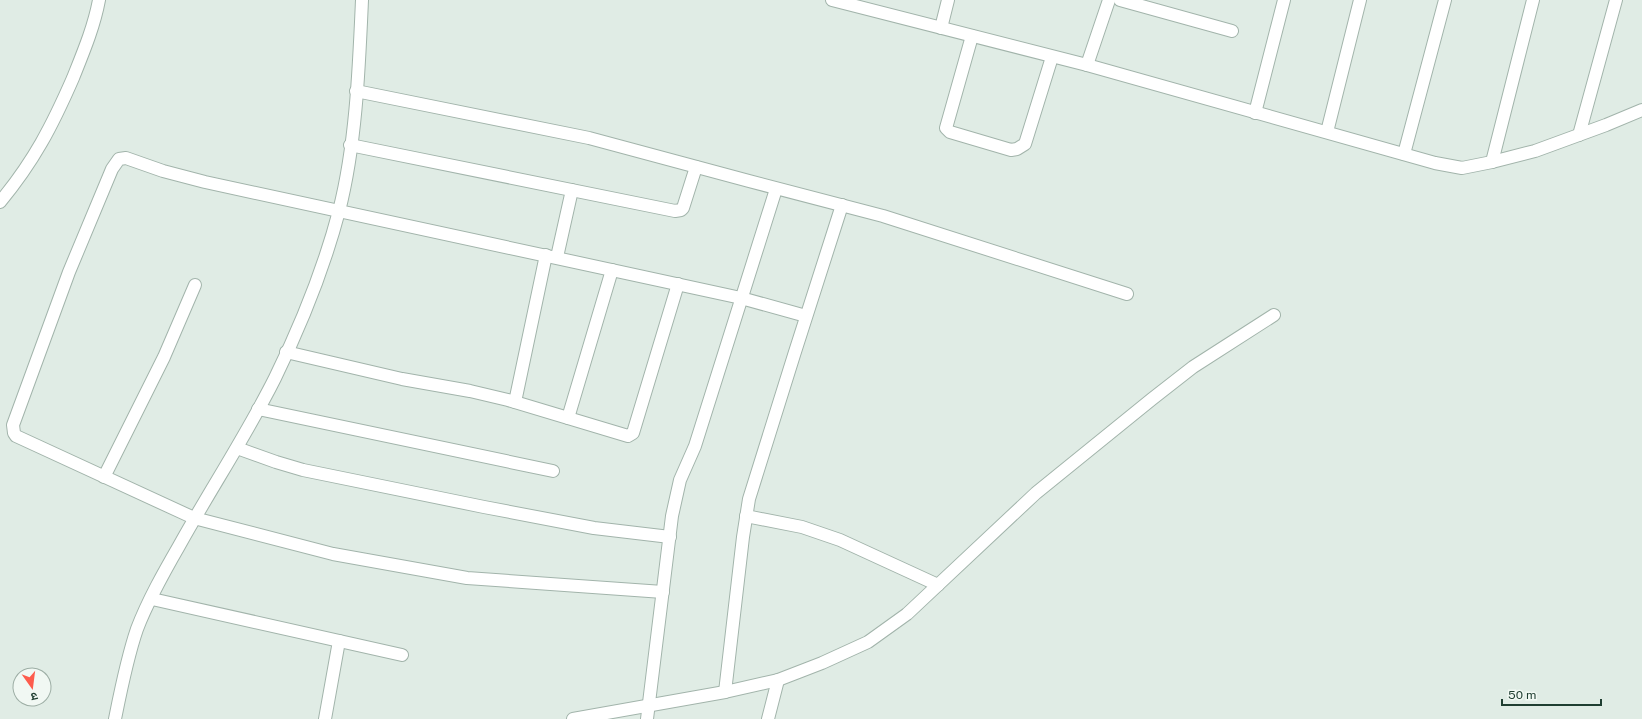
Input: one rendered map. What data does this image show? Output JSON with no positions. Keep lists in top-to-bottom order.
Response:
{
  "scale_bar": "50 m",
  "north": "bottom"
}
